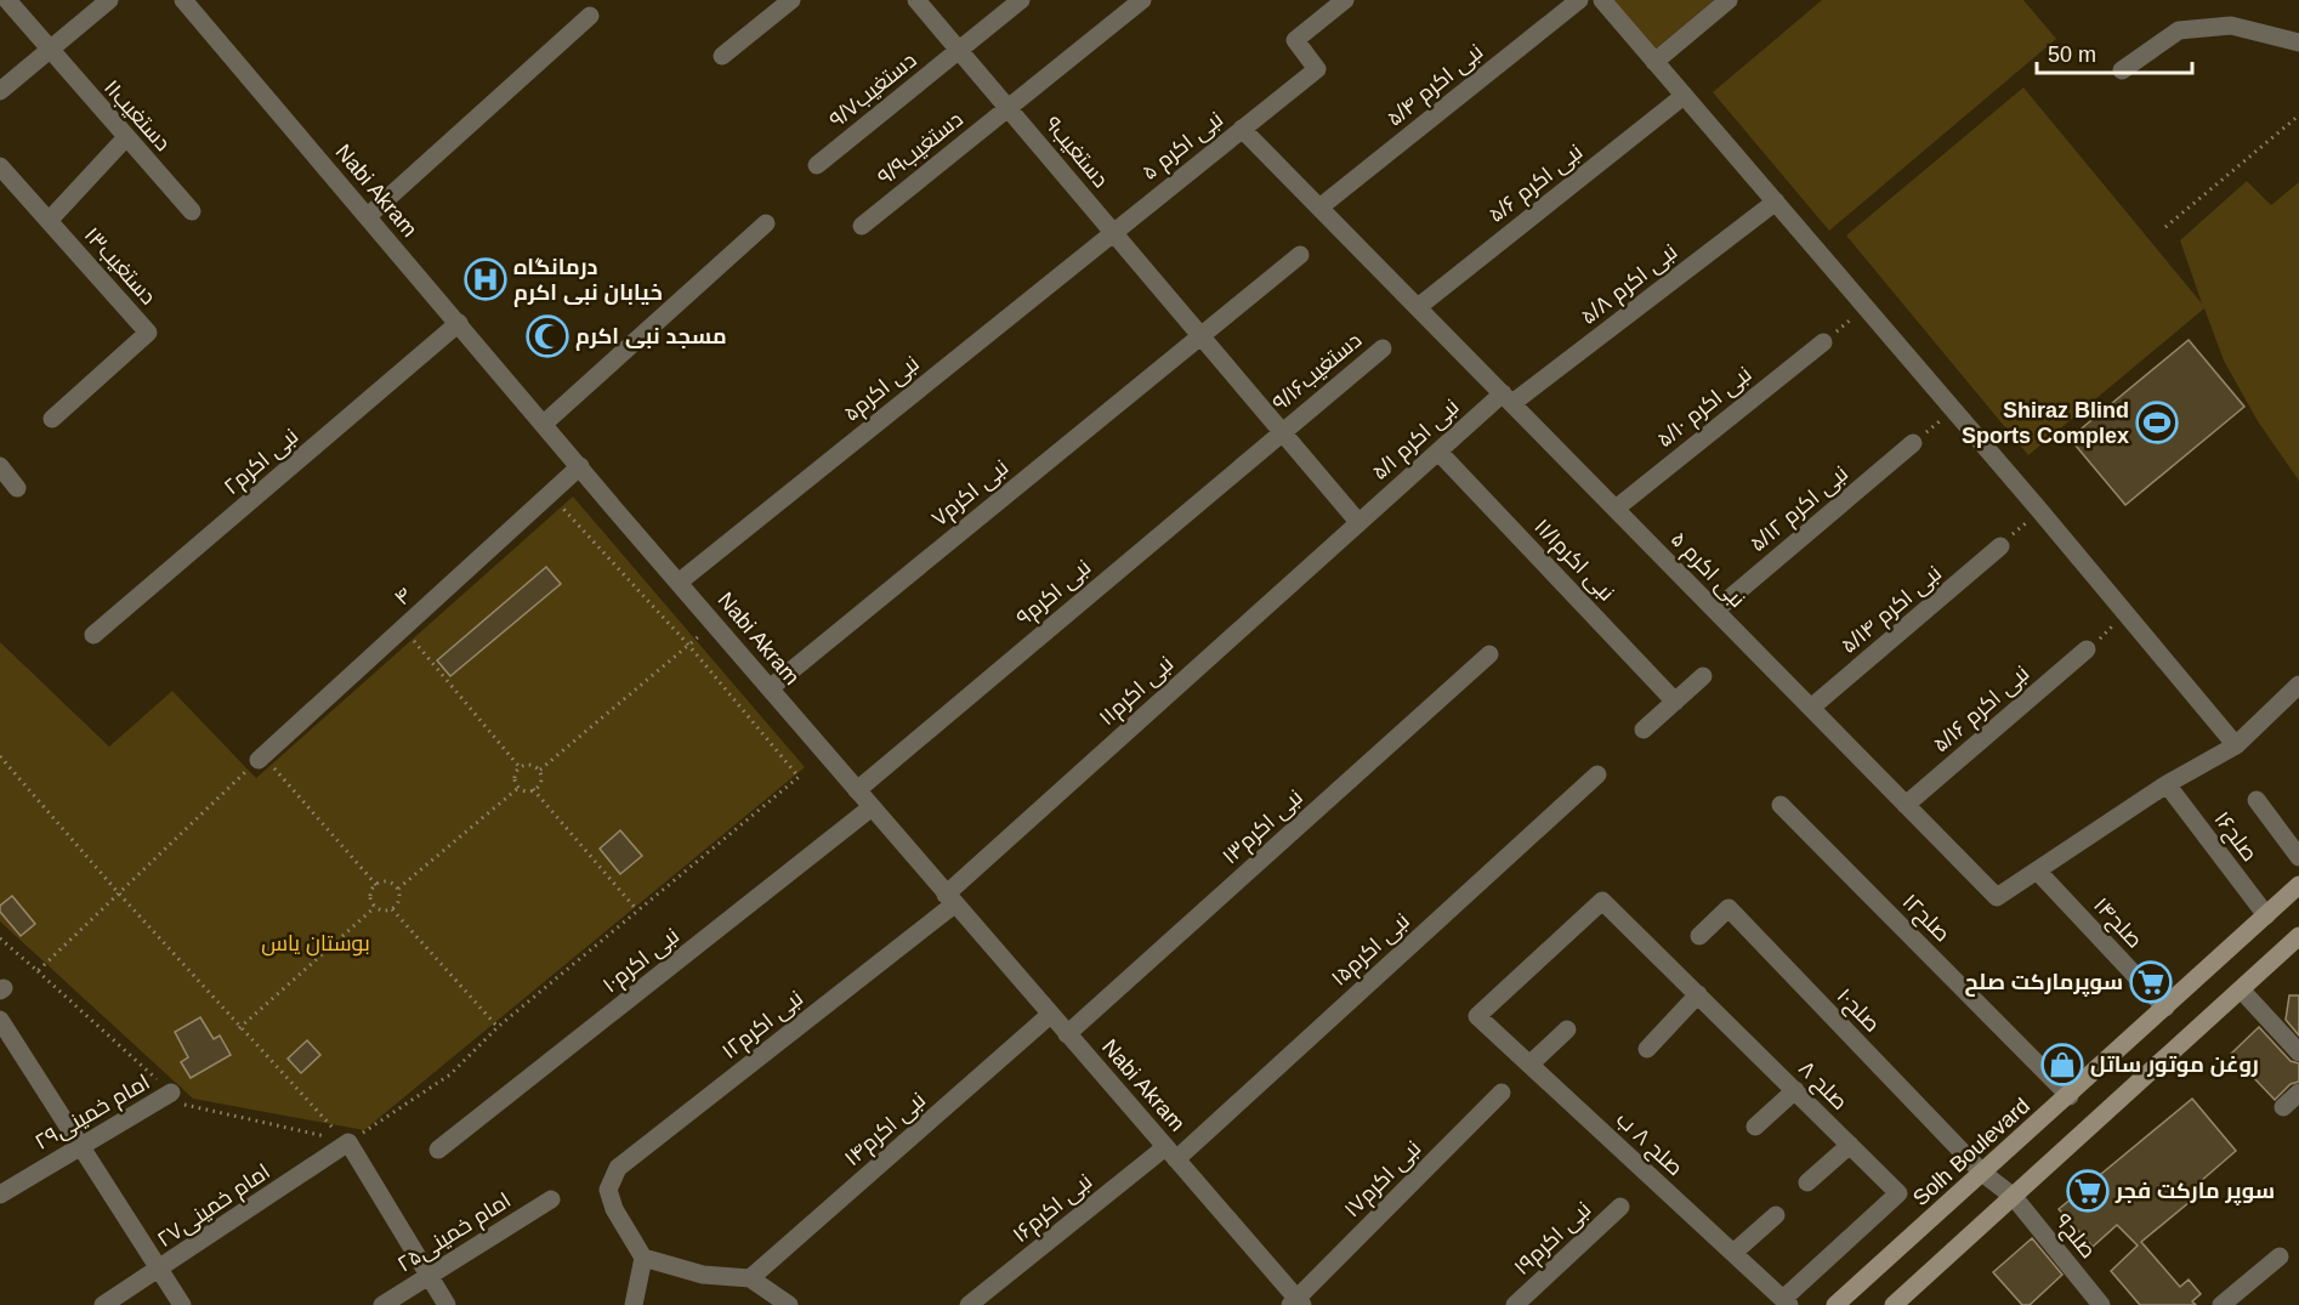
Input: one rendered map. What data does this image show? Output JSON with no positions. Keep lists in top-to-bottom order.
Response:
{
  "streets": {
    "main road": ["Solh Boulevard"],
    "street": [
      "نبی اکرم ۵/۴",
      "دستغیب۹/۷",
      "دستغیب۱۱",
      "نبی اکرم ۵",
      "دستغیب۹/۹",
      "دستغیب۹",
      "نبی اکرم ۵/۶",
      "Nabi Akram",
      "دستغیب۱۳",
      "نبی اکرم ۵/۸",
      "دستغیب۹/۱۶",
      "نبی اکرم۵",
      "نبی اکرم ۵/۱۰",
      "نبی اکرم ۵/۱",
      "نبی اکرم۲",
      "نبی اکرم۷",
      "نبی اکرم ۵/۱۲",
      "نبی اکرم۱۱/۱",
      "نبی اکرم۹",
      "۴",
      "نبی اکرم ۵/۱۴",
      "نبی اکرم۱۱",
      "نبی اکرم ۵/۱۶",
      "نبی اکرم۱۳",
      "صلح۱۶",
      "صلح۱۲",
      "صلح۱۴",
      "نبی اکرم۱۵",
      "نبی اکرم۱۰",
      "صلح۱۰",
      "نبی اکرم۱۲",
      "۸ صلح",
      "امام خمینی۲۹",
      "نبی اکرم۱۴",
      "صلح ۸ ب",
      "نبی اکرم۱۷",
      "امام خمینی۲۷",
      "نبی اکرم۱۶",
      "امام خمینی۲۵",
      "صلح۹",
      "نبی اکرم۱۹"
    ]
  },
  "crossings": [
    ["نبی اکرم ۵/۴", "نبی اکرم ۵"],
    ["دستغیب۹/۷", "دستغیب۹"],
    ["نبی اکرم ۵", "دستغیب۹"],
    ["نبی اکرم ۵", "نبی اکرم ۵/۶"],
    ["نبی اکرم ۵", "نبی اکرم ۵/۸"],
    ["نبی اکرم ۵", "نبی اکرم۵"],
    ["نبی اکرم ۵", "نبی اکرم ۵/۱۰"],
    ["نبی اکرم ۵", "نبی اکرم ۵/۱"],
    ["نبی اکرم ۵", "نبی اکرم ۵/۱۲"],
    ["نبی اکرم ۵", "نبی اکرم ۵/۱۴"],
    ["نبی اکرم ۵", "نبی اکرم ۵/۱۶"],
    ["نبی اکرم ۵", "صلح۱۶"],
    ["نبی اکرم ۵", "صلح۱۴"],
    ["دستغیب۹/۹", "دستغیب۹"],
    ["دستغیب۹", "دستغیب۹/۱۶"],
    ["دستغیب۹", "نبی اکرم۵"],
    ["دستغیب۹", "نبی اکرم۷"],
    ["دستغیب۹", "نبی اکرم۹"],
    ["Nabi Akram", "نبی اکرم۵"],
    ["Nabi Akram", "نبی اکرم۲"],
    ["Nabi Akram", "نبی اکرم۷"],
    ["Nabi Akram", "نبی اکرم۹"],
    ["Nabi Akram", "۴"],
    ["Nabi Akram", "نبی اکرم۱۱"],
    ["Nabi Akram", "نبی اکرم۱۳"],
    ["Nabi Akram", "نبی اکرم۱۵"],
    ["Nabi Akram", "نبی اکرم۱۰"],
    ["Nabi Akram", "نبی اکرم۱۲"],
    ["Nabi Akram", "نبی اکرم۱۴"],
    ["Nabi Akram", "نبی اکرم۱۷"],
    ["Nabi Akram", "نبی اکرم۱۶"],
    ["نبی اکرم ۵/۸", "نبی اکرم ۵/۱"],
    ["دستغیب۹/۱۶", "نبی اکرم۹"],
    ["نبی اکرم ۵/۱", "نبی اکرم۱۱/۱"],
    ["نبی اکرم ۵/۱", "نبی اکرم۱۱"],
    ["نبی اکرم۱۱", "نبی اکرم۱۲"],
    ["صلح۱۶", "Solh Boulevard"],
    ["صلح۱۲", "Solh Boulevard"],
    ["صلح۱۴", "Solh Boulevard"],
    ["نبی اکرم۱۵", "نبی اکرم۱۶"],
    ["صلح۱۰", "Solh Boulevard"],
    ["صلح۱۰", "صلح۹"],
    ["۸ صلح", "صلح ۸ ب"],
    ["Solh Boulevard", "صلح۹"]
  ],
  "parks": ["بوستان یاس"],
  "places": {
    "hospital": ["درمانگاه خیابان نبی اکرم"],
    "mosque": ["مسجد نبی اکرم"],
    "sports": ["Shiraz Blind Sports Complex"],
    "supermarket": ["سوپرمارکت صلح", "سوپر مارکت فجر"],
    "shop": ["روغن موتور ساتل"]
  },
  "scale_bar": "50 m"
}
